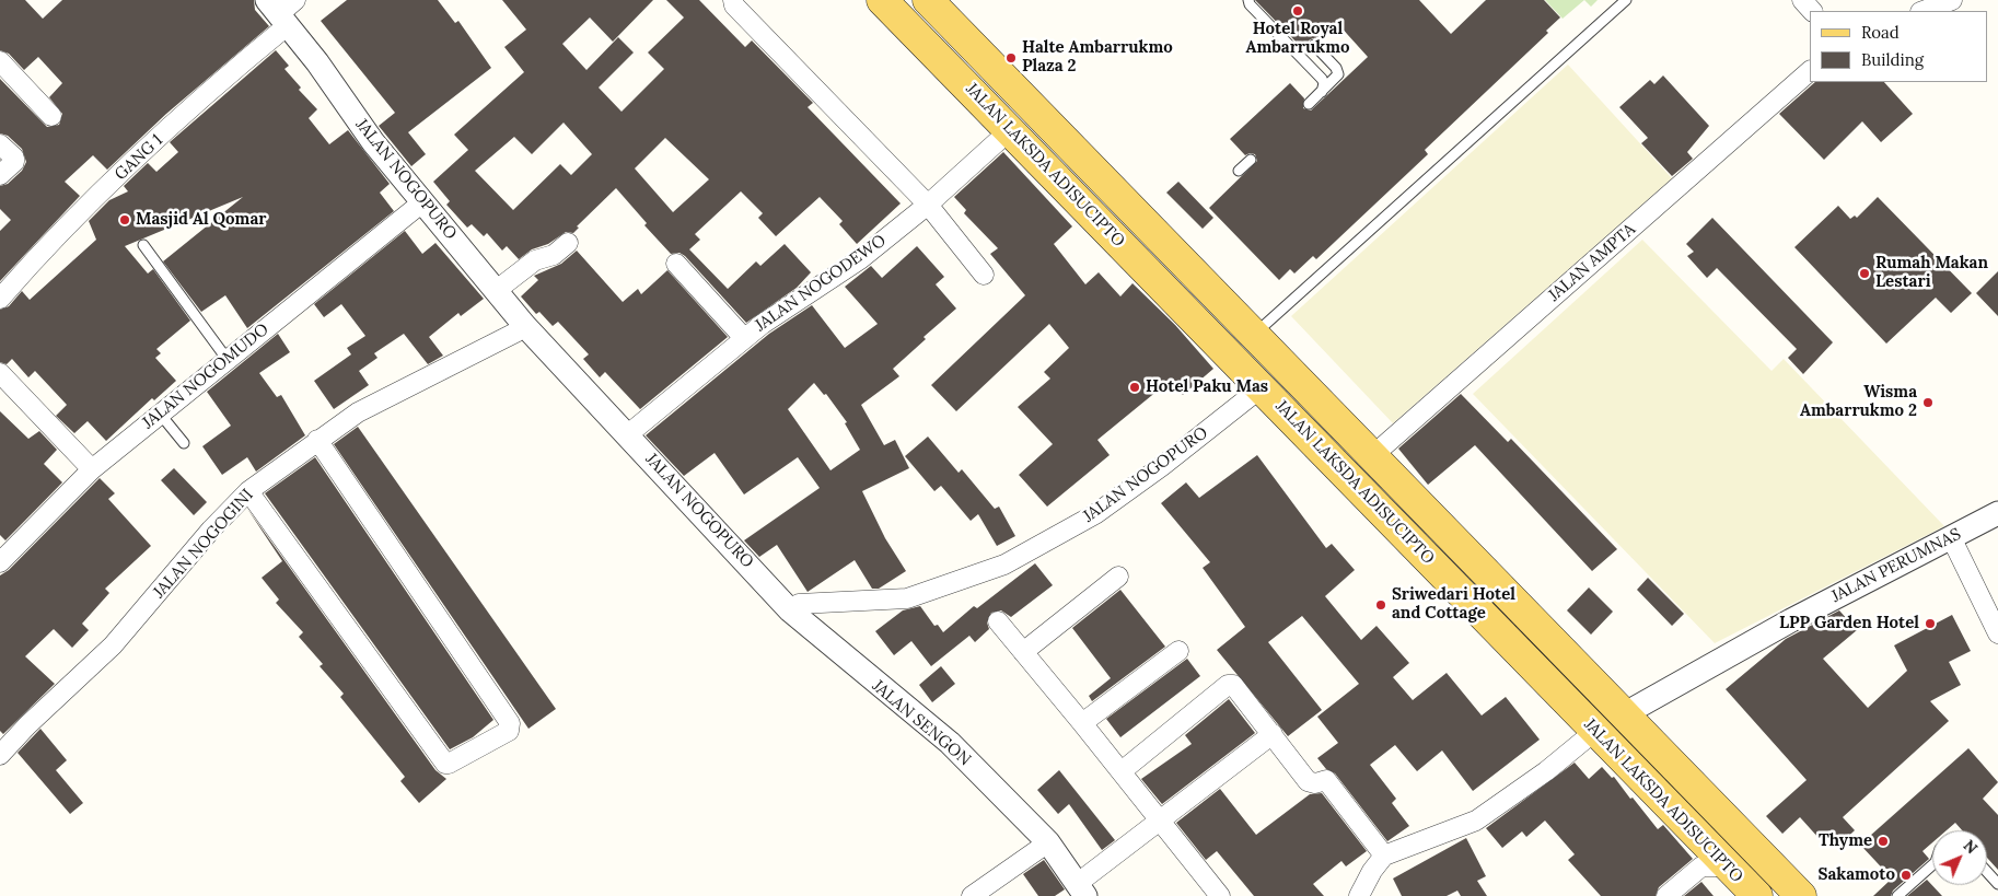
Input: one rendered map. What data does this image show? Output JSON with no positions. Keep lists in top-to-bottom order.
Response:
{
  "streets": {
    "main road": ["JALAN LAKSDA ADISUCIPTO"],
    "street": [
      "GANG 1",
      "JALAN NOGOPURO",
      "JALAN AMPTA",
      "JALAN NOGODEWO",
      "JALAN NOGOMUDO",
      "JALAN NOGOGINI",
      "JALAN PERUMNAS",
      "JALAN SENGON"
    ]
  },
  "crossings": [
    ["GANG 1", "JALAN NOGOPURO"],
    ["JALAN LAKSDA ADISUCIPTO", "JALAN NOGOPURO"],
    ["JALAN LAKSDA ADISUCIPTO", "JALAN AMPTA"],
    ["JALAN LAKSDA ADISUCIPTO", "JALAN NOGODEWO"],
    ["JALAN LAKSDA ADISUCIPTO", "JALAN PERUMNAS"],
    ["JALAN NOGOPURO", "JALAN NOGODEWO"],
    ["JALAN NOGOPURO", "JALAN NOGOMUDO"],
    ["JALAN NOGOPURO", "JALAN NOGOGINI"],
    ["JALAN NOGOPURO", "JALAN SENGON"]
  ],
  "places": [
    "Hotel Royal Ambarrukmo",
    "Halte Ambarrukmo Plaza 2",
    "Masjid Al Qomar",
    "Rumah Makan Lestari",
    "Hotel Paku Mas",
    "Wisma Ambarrukmo 2",
    "Sriwedari Hotel and Cottage",
    "LPP Garden Hotel",
    "Thyme",
    "Sakamoto"
  ],
  "legend": ["Road", "Building"],
  "north": "top right"
}
